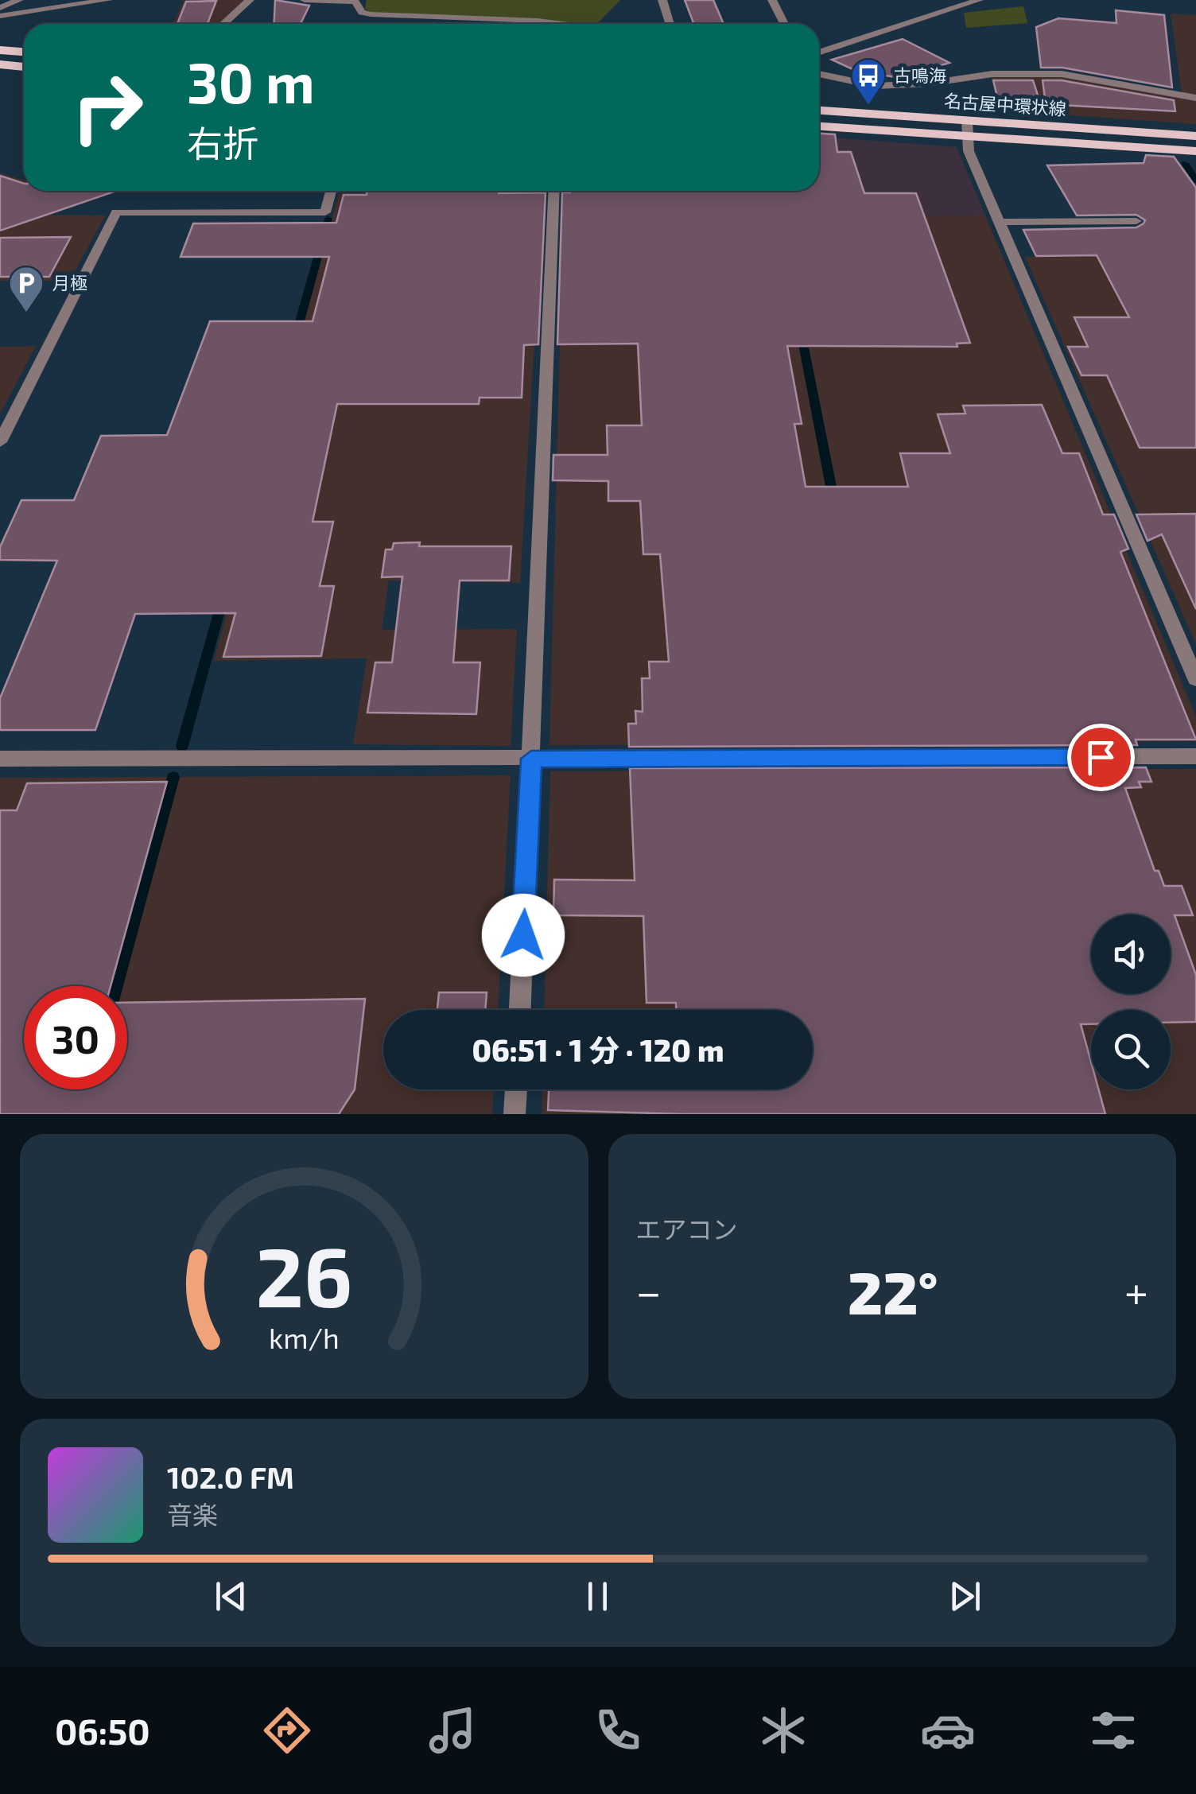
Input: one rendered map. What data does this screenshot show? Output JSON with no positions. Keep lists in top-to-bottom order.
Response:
{
  "streets": {
    "main road": ["名古屋中環状線"]
  },
  "places": {
    "bus stop": ["古鳴海"],
    "parking": ["月極"]
  },
  "page": {
    "turn": ["30 m", "右折"],
    "limit": "30",
    "trip": "06:51 · 1 分 · 120 m",
    "tile": "エアコン",
    "heat": ["−", "22°", "+"],
    "song": ["102.0 FM", "音楽"],
    "tabs": "06:50",
    "gauge": ["26", "km/h"]
  }
}
